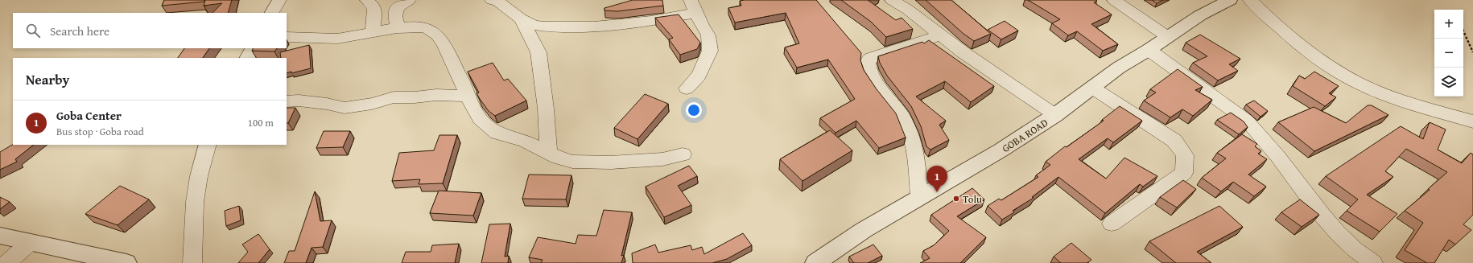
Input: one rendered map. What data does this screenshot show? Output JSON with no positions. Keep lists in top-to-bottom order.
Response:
{
  "streets": {
    "street": ["GOBA ROAD"]
  },
  "places": ["Tolu"],
  "page": {
    "map_buttons": ["+", "−"],
    "search": "Search here",
    "heading": "Nearby",
    "list": [
      {
        "mark": "1",
        "name": "Goba Center",
        "note": "Bus stop · Goba road",
        "value": "100 m"
      }
    ],
    "pins": "1"
  }
}
